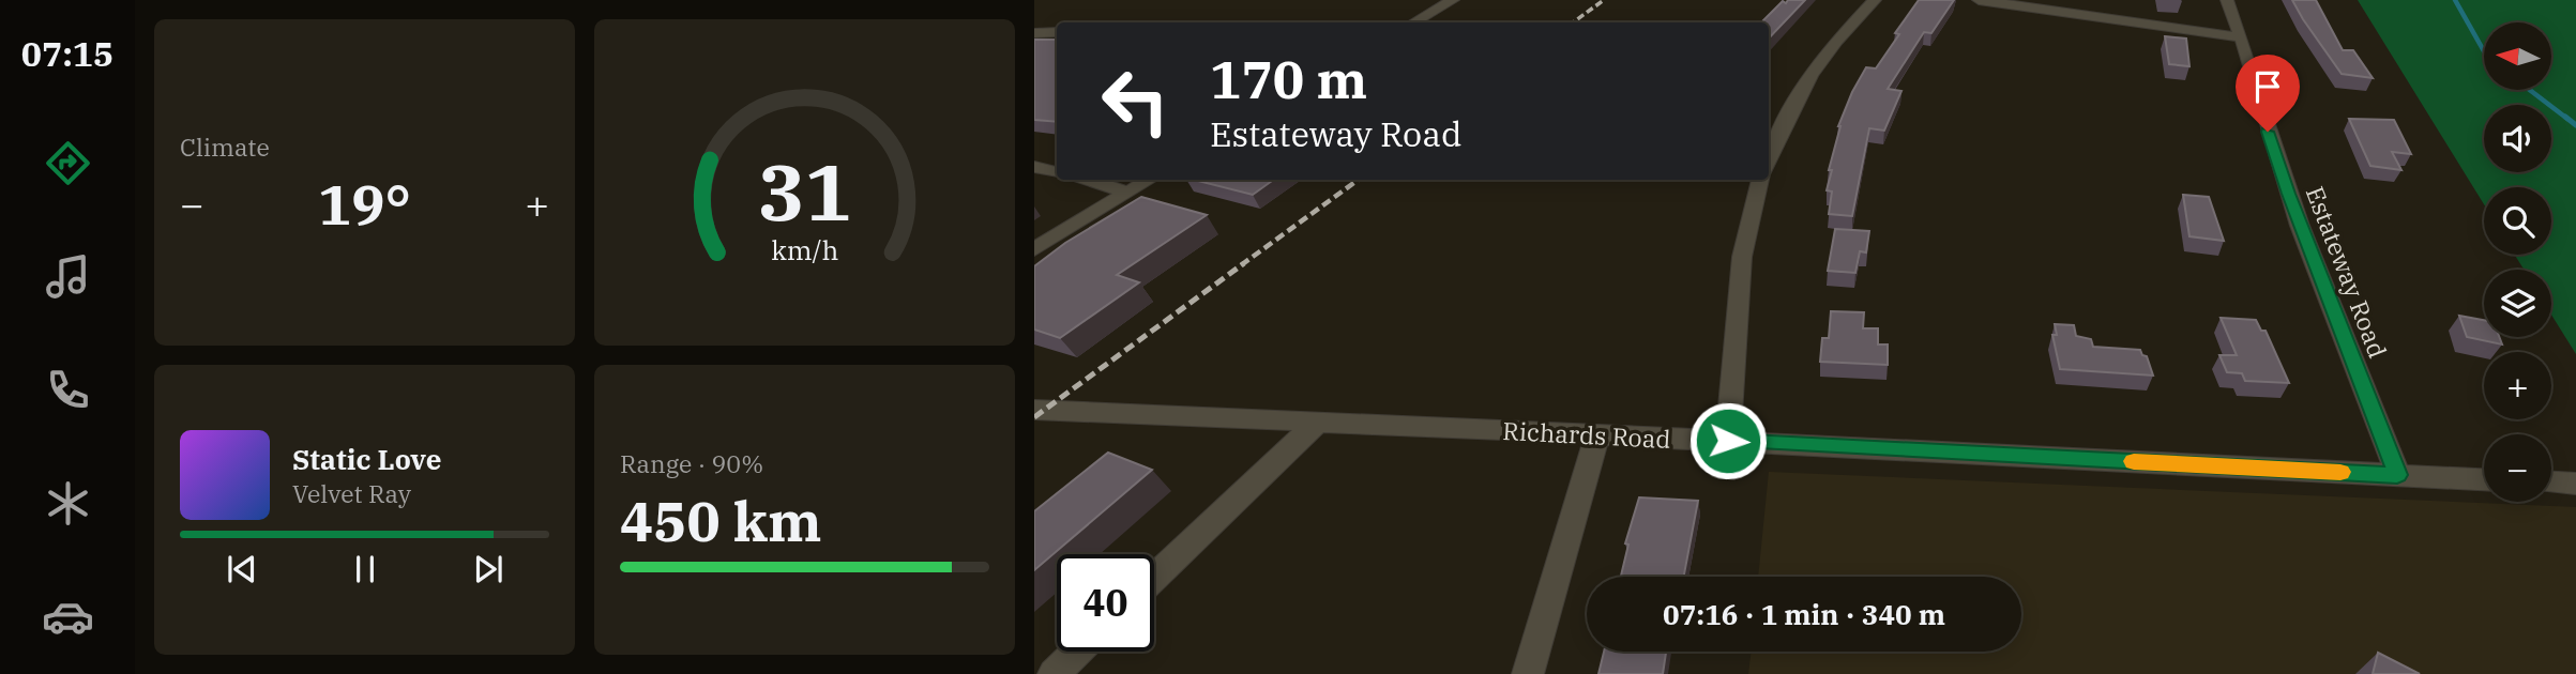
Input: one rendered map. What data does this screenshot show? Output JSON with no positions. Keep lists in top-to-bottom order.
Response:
{
  "streets": {
    "street": ["Estateway Road", "Richards Road"]
  },
  "crossings": [
    ["Estateway Road", "Richards Road"]
  ],
  "north": "left",
  "page": {
    "tabs": "07:15",
    "tile": [
      "Climate",
      ["Range · 90%", "450 km"]
    ],
    "map_buttons": ["+", "−"],
    "turn": ["170 m", "Estateway Road"],
    "heat": ["−", "19°", "+"],
    "song": ["Static Love", "Velvet Ray"],
    "limit": "40",
    "trip": "07:16 · 1 min · 340 m",
    "gauge": ["31", "km/h"]
  }
}
